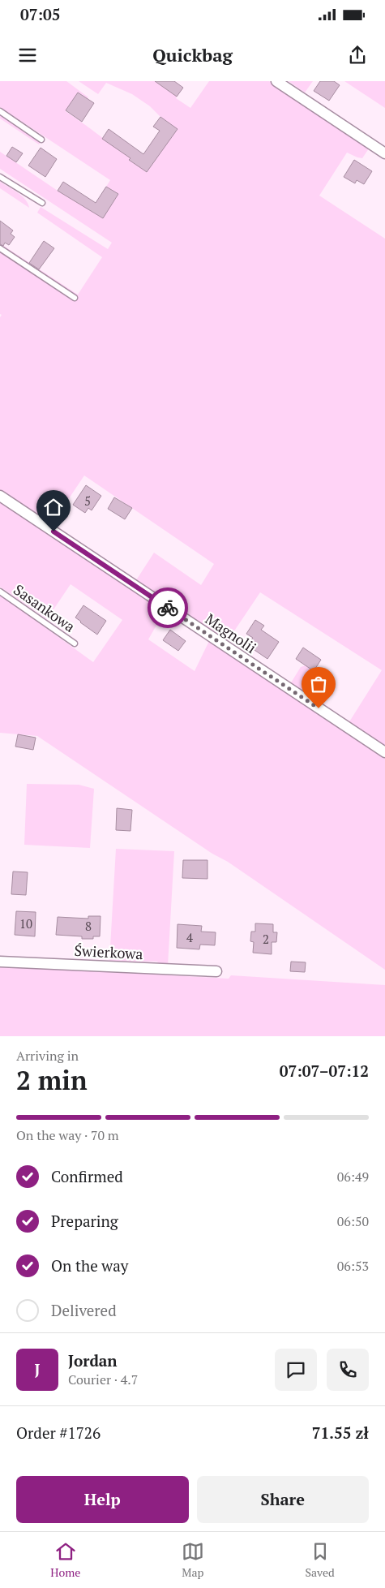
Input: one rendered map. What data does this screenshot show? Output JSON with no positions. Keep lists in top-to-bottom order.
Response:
{
  "streets": {
    "street": ["Magnolii", "Świerkowa"],
    "lane": ["Sasankowa"]
  },
  "house_numbers": [
    "5",
    "10",
    "8",
    "4",
    "2"
  ],
  "page": {
    "status": "07:05",
    "header": "Quickbag",
    "heading": ["2 min", "Arriving in", "07:07–07:12"],
    "panel": [
      "Jordan",
      "Courier · 4.7",
      "Order #1726",
      "71.55 zł"
    ],
    "bar": "On the way · 70 m",
    "list": [
      ["Confirmed", "06:49"],
      ["Preparing", "06:50"],
      ["On the way", "06:53"],
      "Delivered"
    ],
    "round": "J",
    "buttons": ["Help", "Share"],
    "tabs": ["Home", "Map", "Saved"]
  }
}
